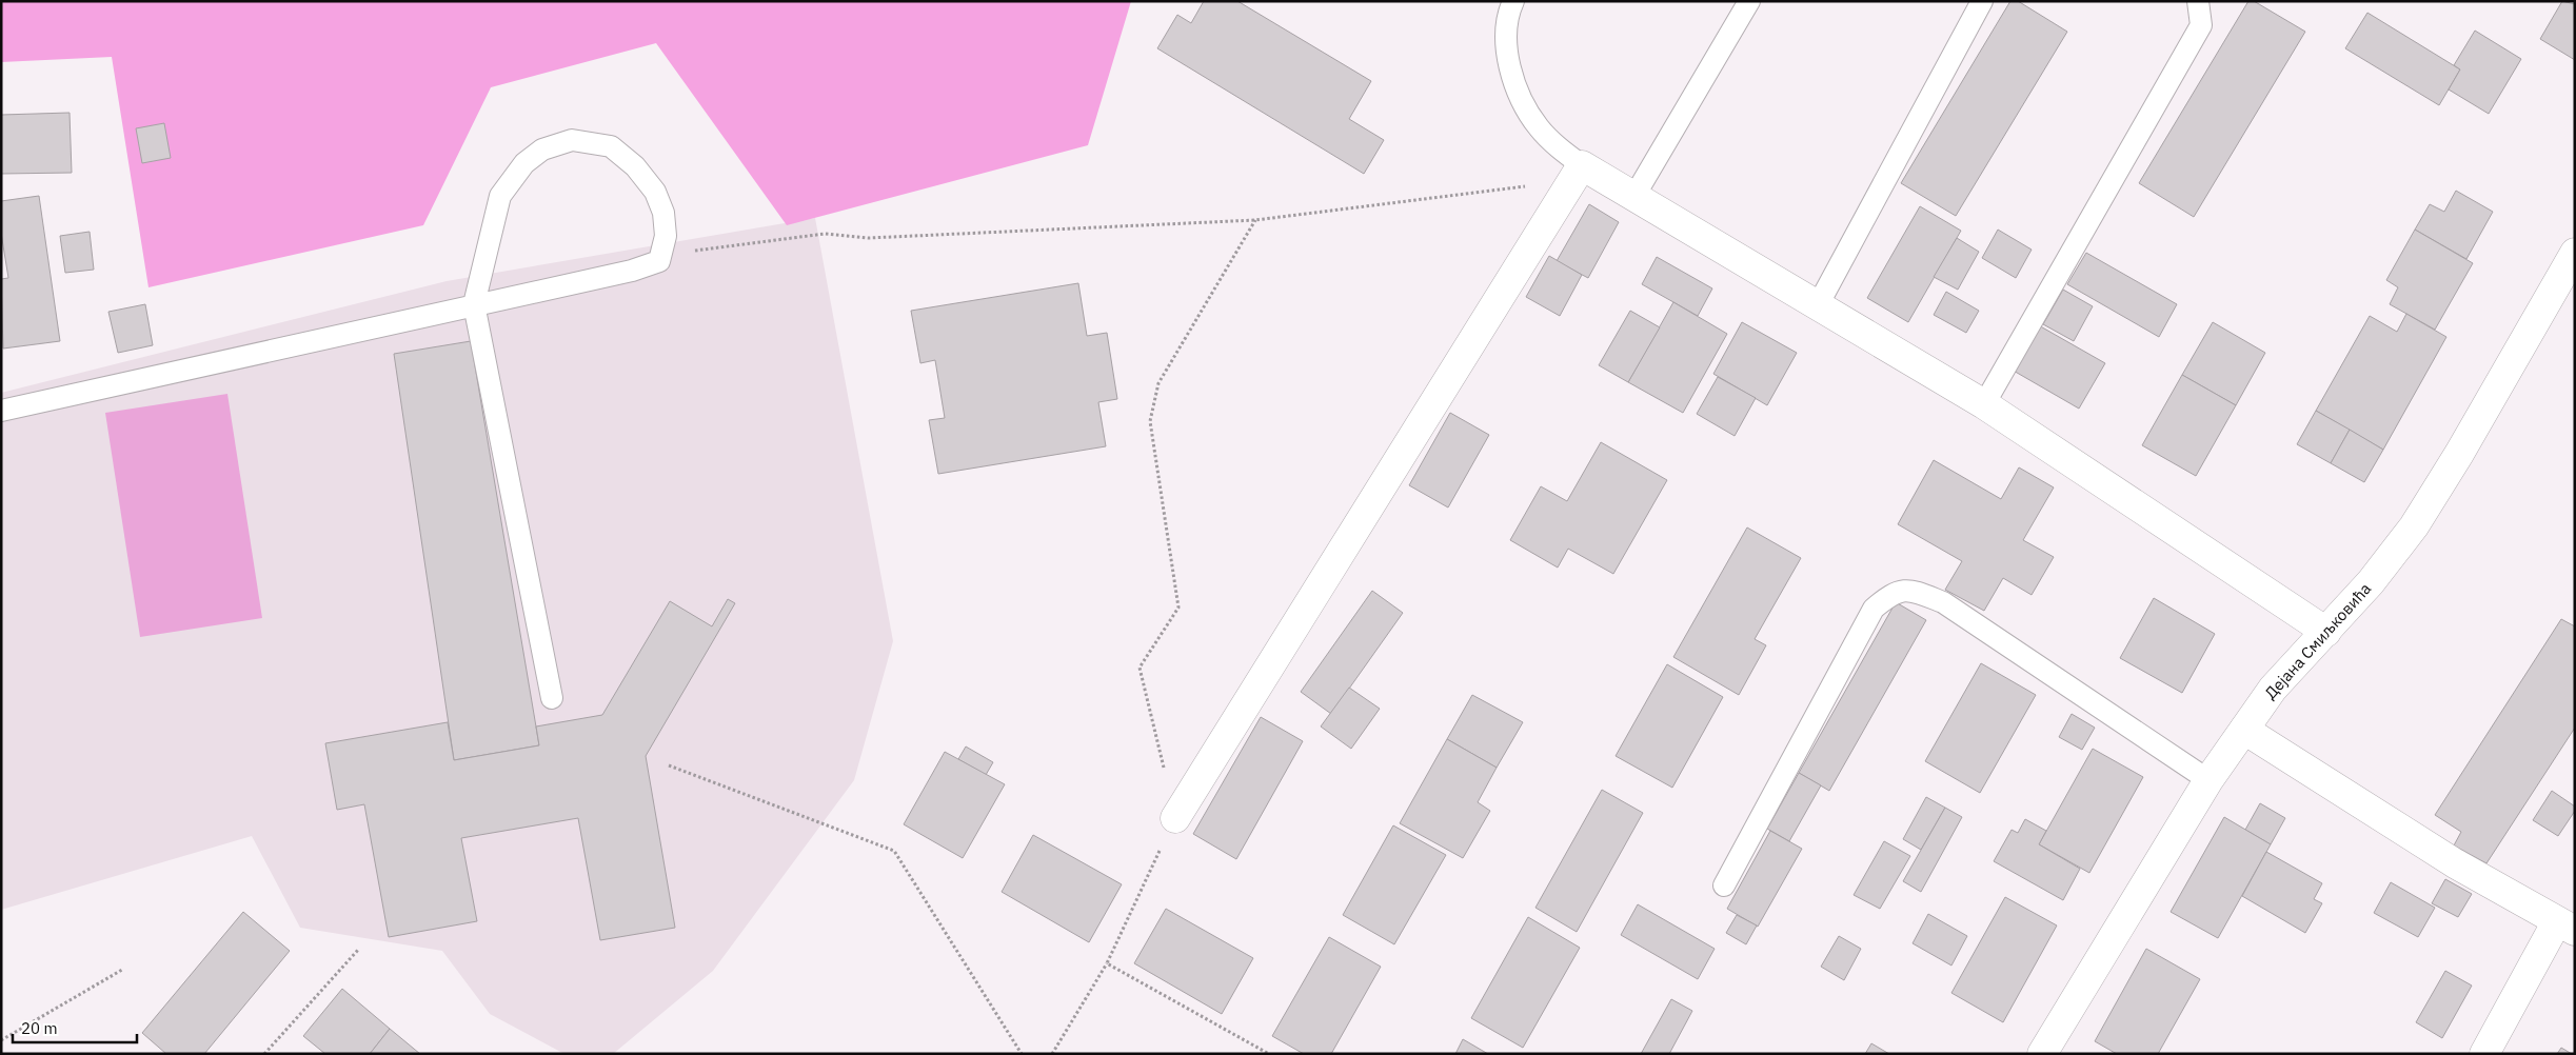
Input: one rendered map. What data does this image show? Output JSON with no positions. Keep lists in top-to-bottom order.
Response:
{
  "streets": {
    "street": ["Дејана Смиљковића"]
  },
  "scale_bar": "20 m"
}
